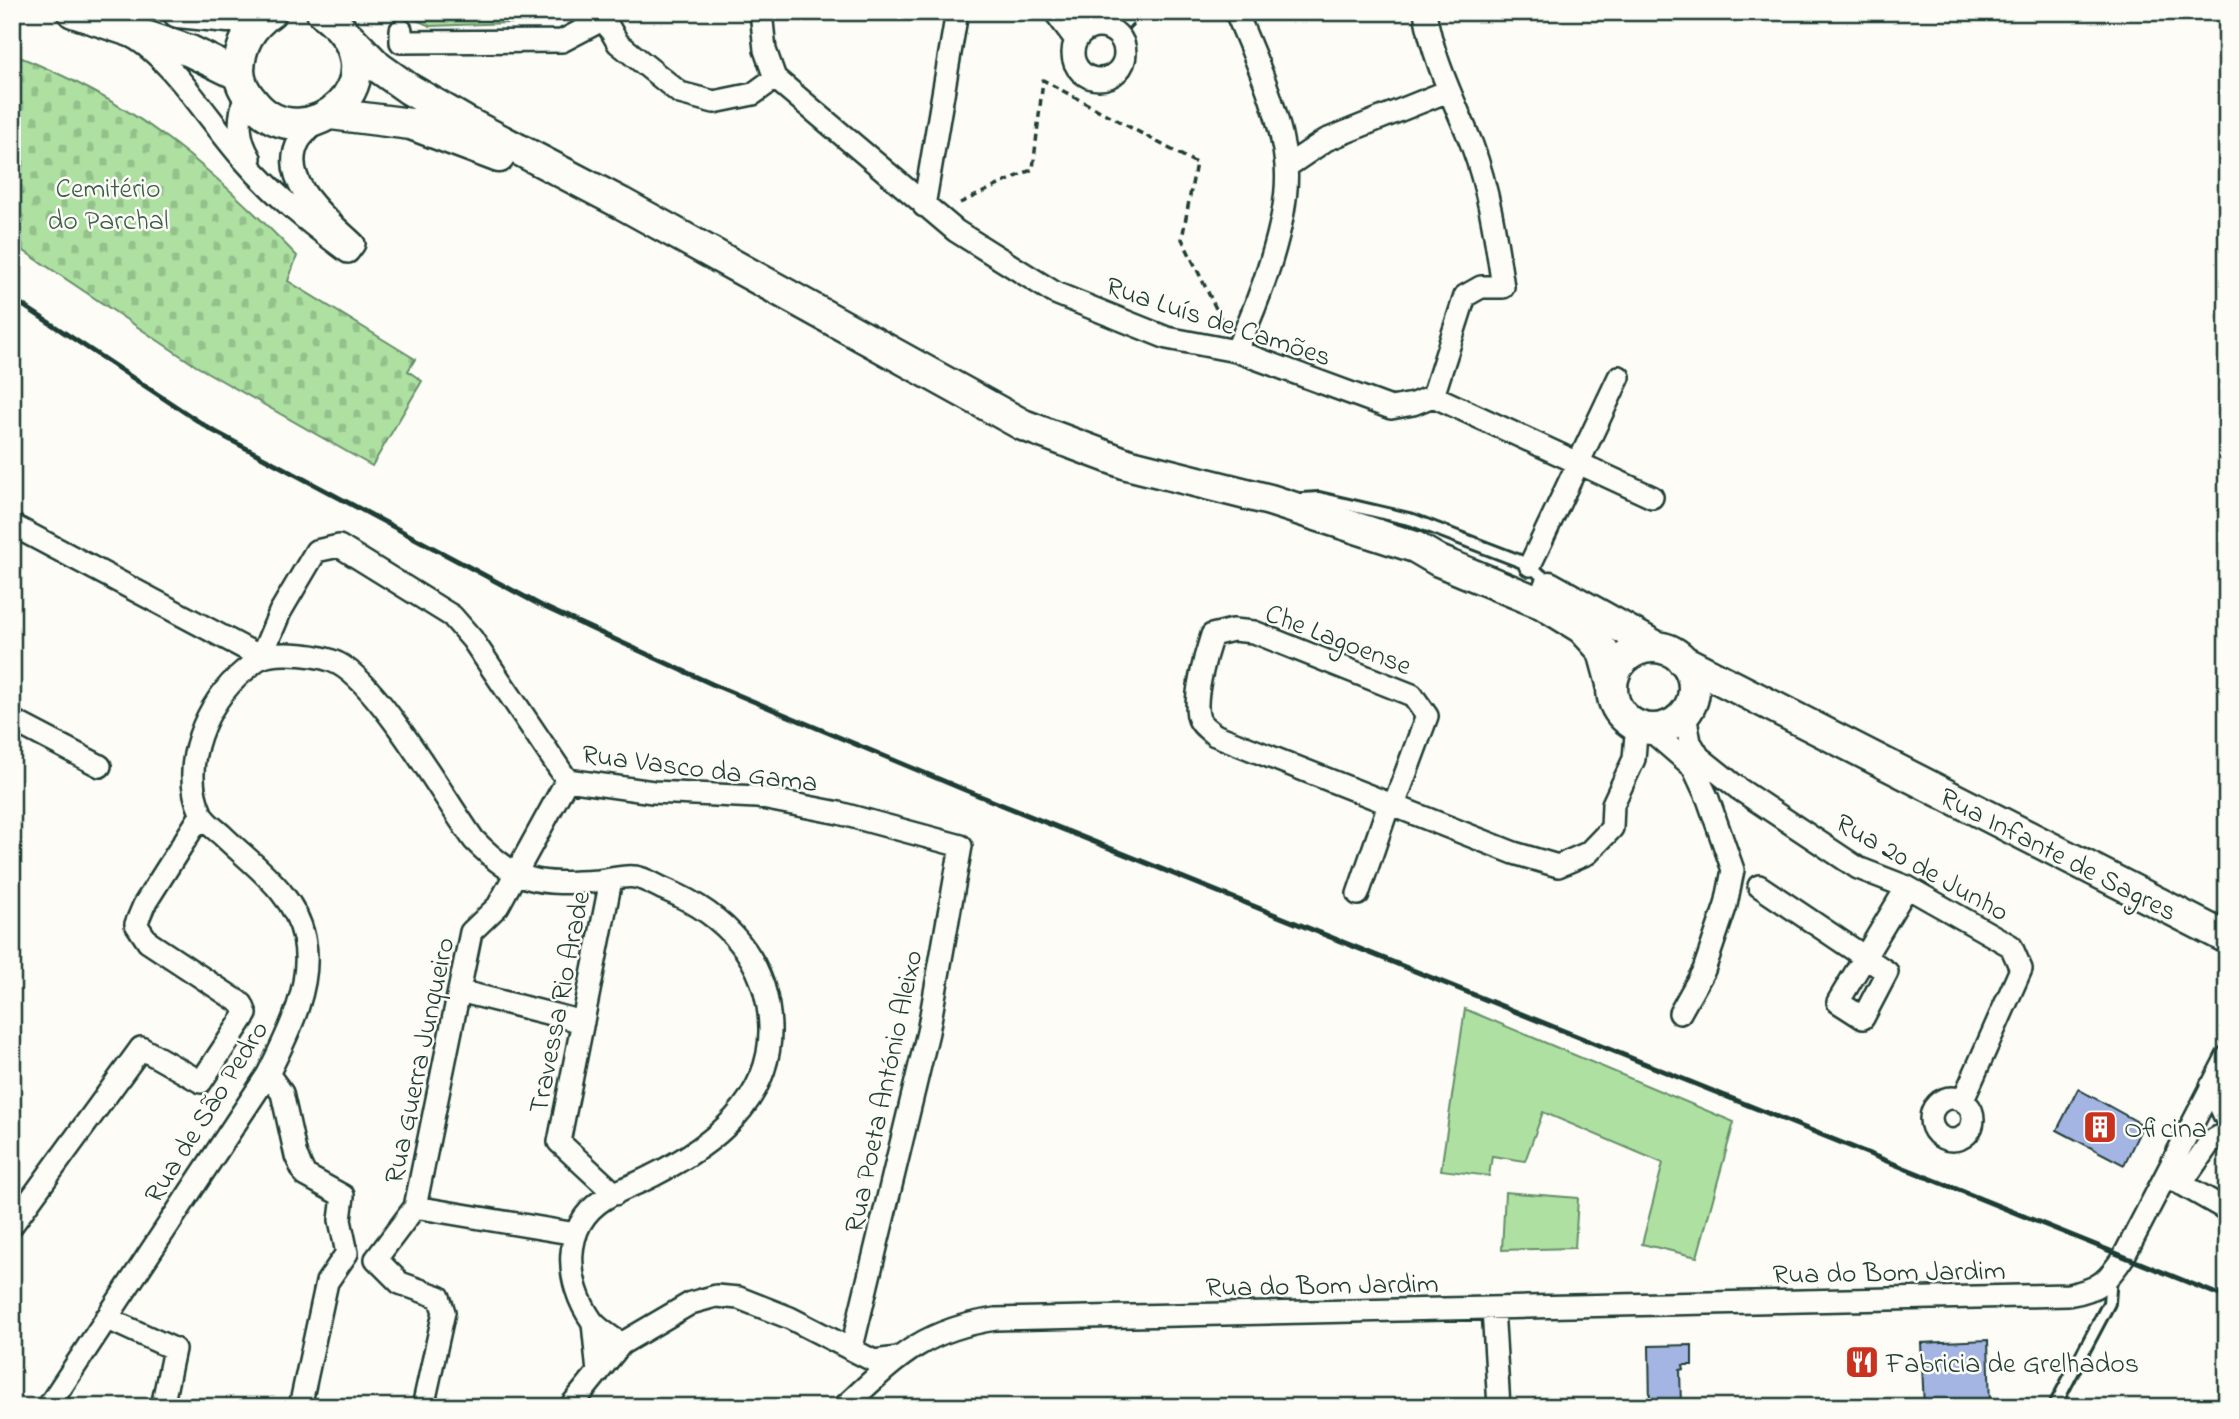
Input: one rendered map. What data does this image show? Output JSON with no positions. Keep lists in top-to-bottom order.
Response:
{
  "streets": {
    "main road": ["Rua Infante de Sagres"],
    "street": [
      "Rua Luís de Camões",
      "Che Lagoense",
      "Rua Vasco da Gama",
      "Rua 20 de Junho",
      "Travessa Rio Arade",
      "Rua Guerra Junqueiro",
      "Rua Poeta António Aleixo",
      "Rua de São Pedro",
      "Rua do Bom Jardim"
    ]
  },
  "crossings": [
    ["Rua Vasco da Gama", "Rua Guerra Junqueiro"],
    ["Rua Vasco da Gama", "Rua Poeta António Aleixo"]
  ],
  "parks": ["Cemitério do Parchal"],
  "places": {
    "building": ["Oficina"],
    "restaurant": ["Fabricia de Grelhados"]
  }
}
